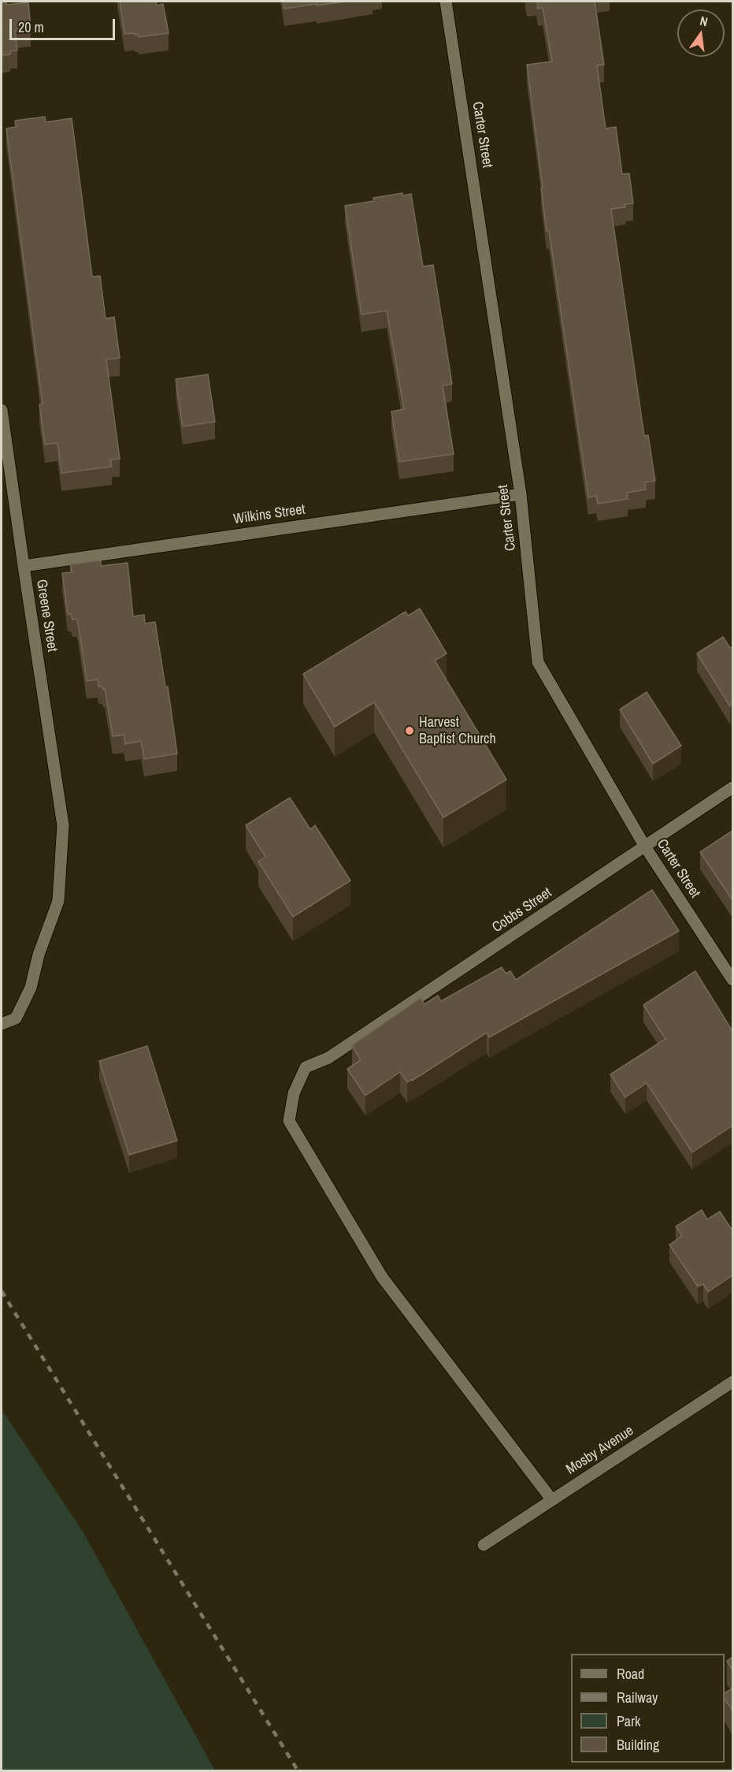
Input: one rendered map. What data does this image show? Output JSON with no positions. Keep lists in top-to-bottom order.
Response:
{
  "streets": {
    "street": [
      "Carter Street",
      "Wilkins Street",
      "Greene Street",
      "Cobbs Street",
      "Mosby Avenue"
    ]
  },
  "crossings": [
    ["Carter Street", "Wilkins Street"],
    ["Carter Street", "Cobbs Street"],
    ["Wilkins Street", "Greene Street"],
    ["Cobbs Street", "Mosby Avenue"]
  ],
  "places": ["Harvest Baptist Church"],
  "legend": [
    "Road",
    "Railway",
    "Park",
    "Building"
  ],
  "scale_bar": "20 m",
  "north": "top"
}
